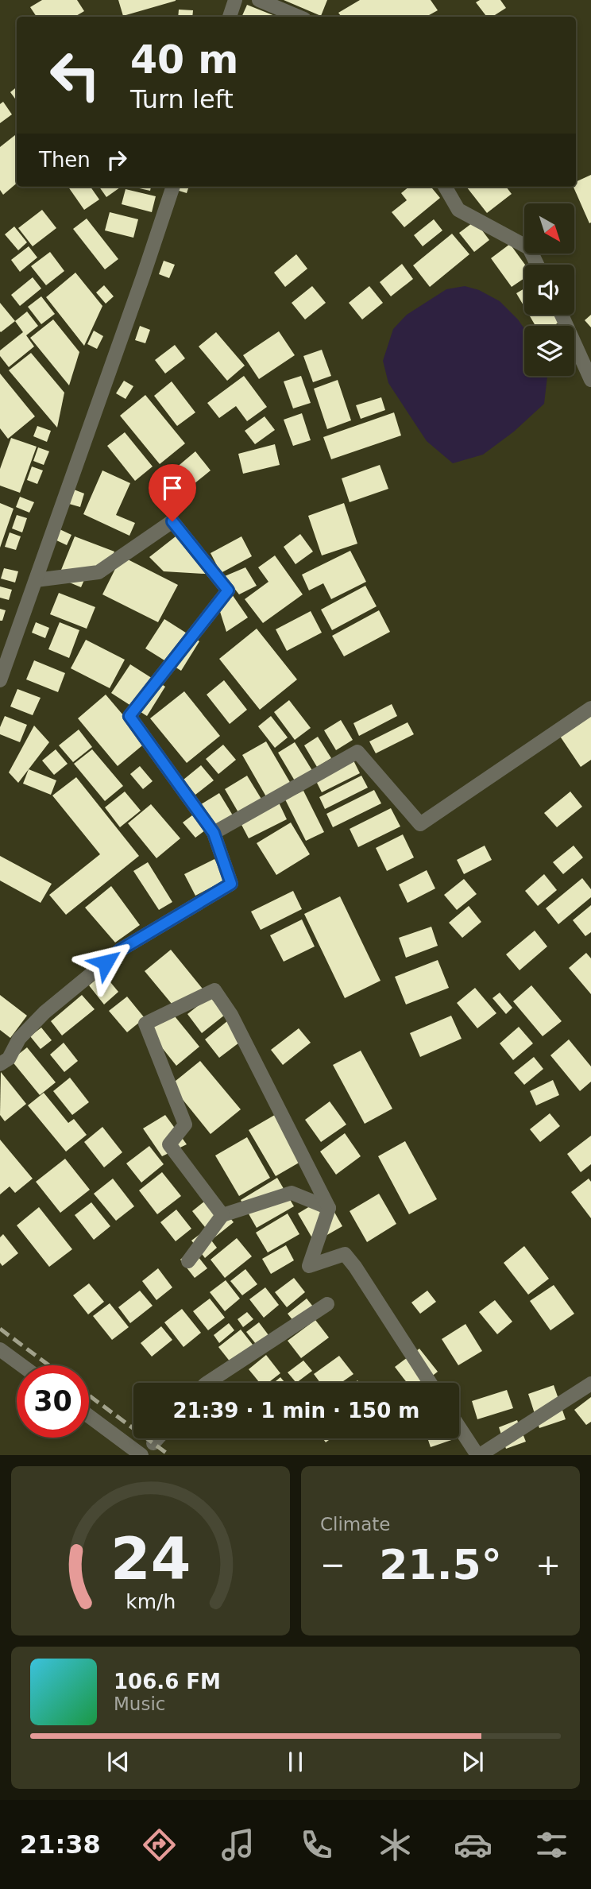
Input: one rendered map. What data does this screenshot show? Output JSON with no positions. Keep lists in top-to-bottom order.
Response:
{
  "north": "bottom right",
  "page": {
    "turn": ["40 m", "Turn left"],
    "then": "Then",
    "limit": "30",
    "trip": "21:39 · 1 min · 150 m",
    "tile": "Climate",
    "heat": ["−", "21.5°", "+"],
    "song": ["106.6 FM", "Music"],
    "tabs": "21:38",
    "gauge": ["24", "km/h"]
  }
}
